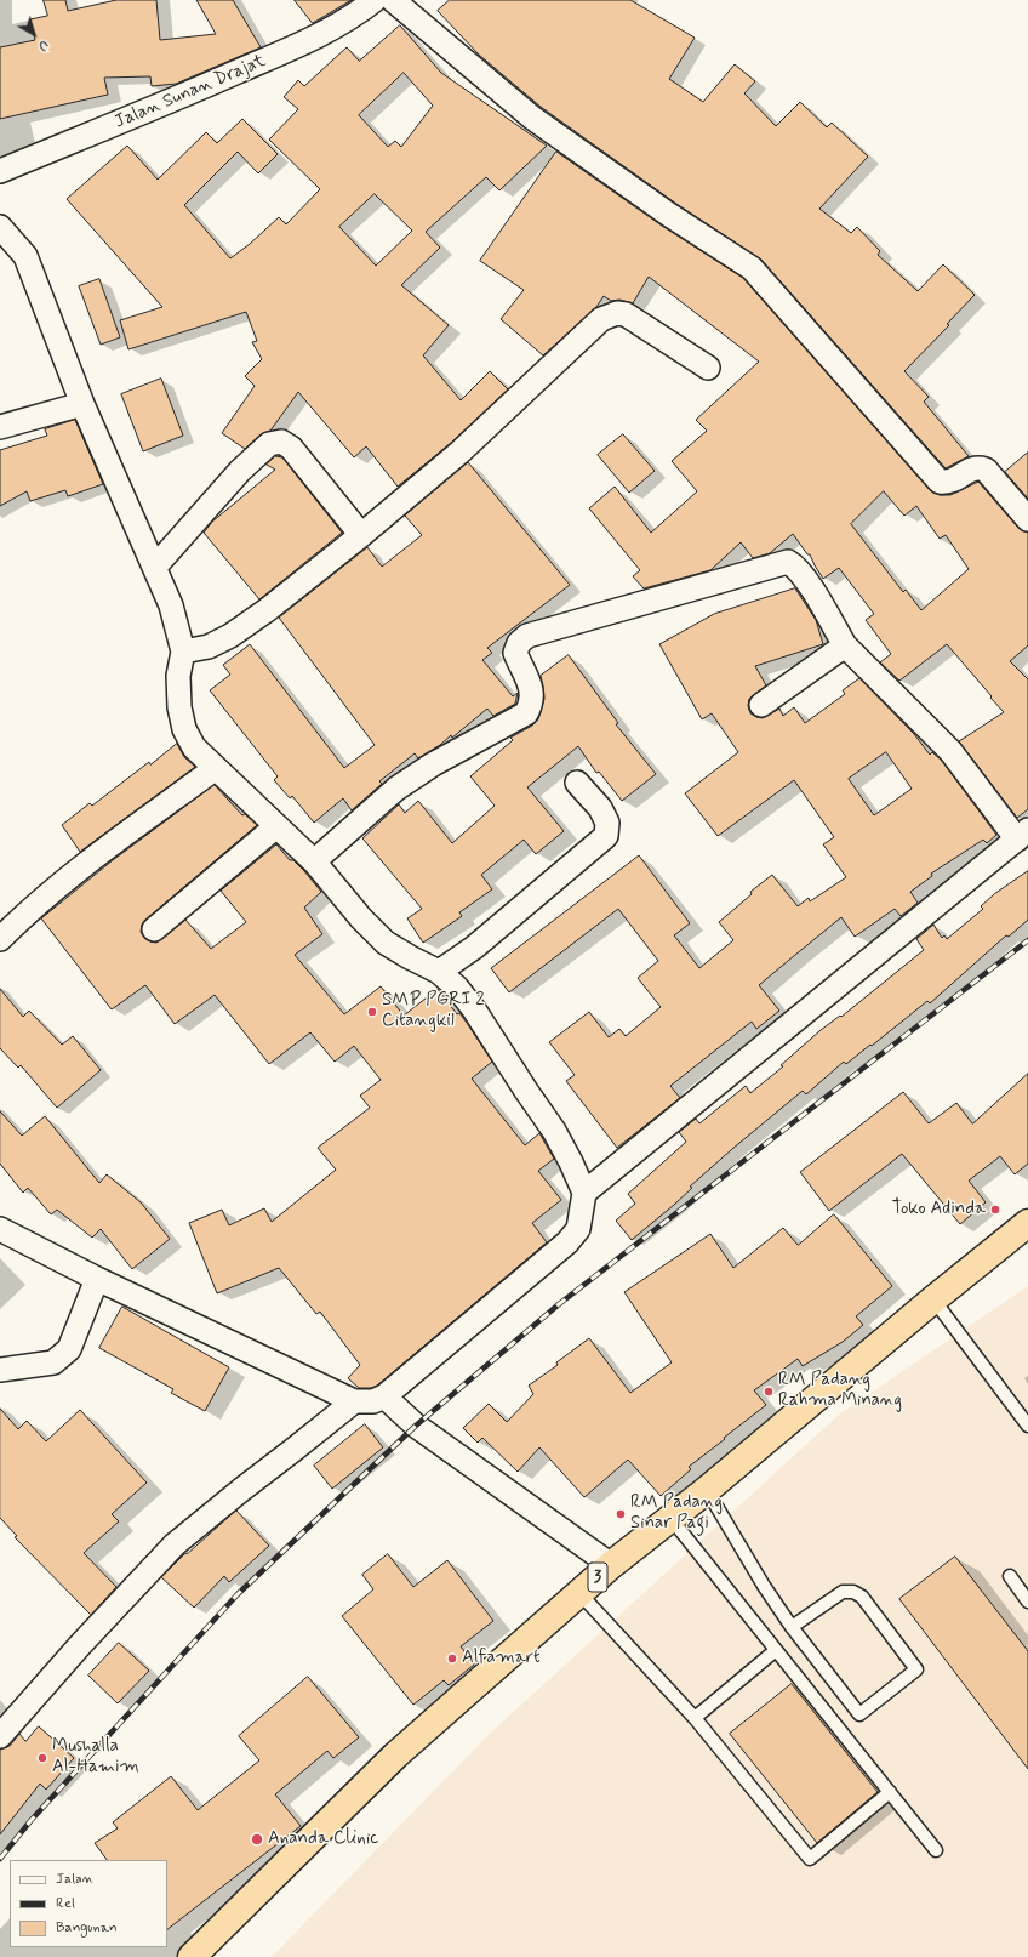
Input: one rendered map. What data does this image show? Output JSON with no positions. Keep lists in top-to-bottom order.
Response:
{
  "streets": {
    "highway": ["3"],
    "street": ["Jalan Sunan Drajat"]
  },
  "places": [
    "SMP PGRI 2 Citangkil",
    "Toko Adinda",
    "RM Padang Rahma Minang",
    "RM Padang Sinar Pagi",
    "Alfamart",
    "Mushalla Al-Hamim",
    "Ananda Clinic"
  ],
  "legend": ["Jalan", "Rel", "Bangunan"],
  "north": "bottom right"
}
